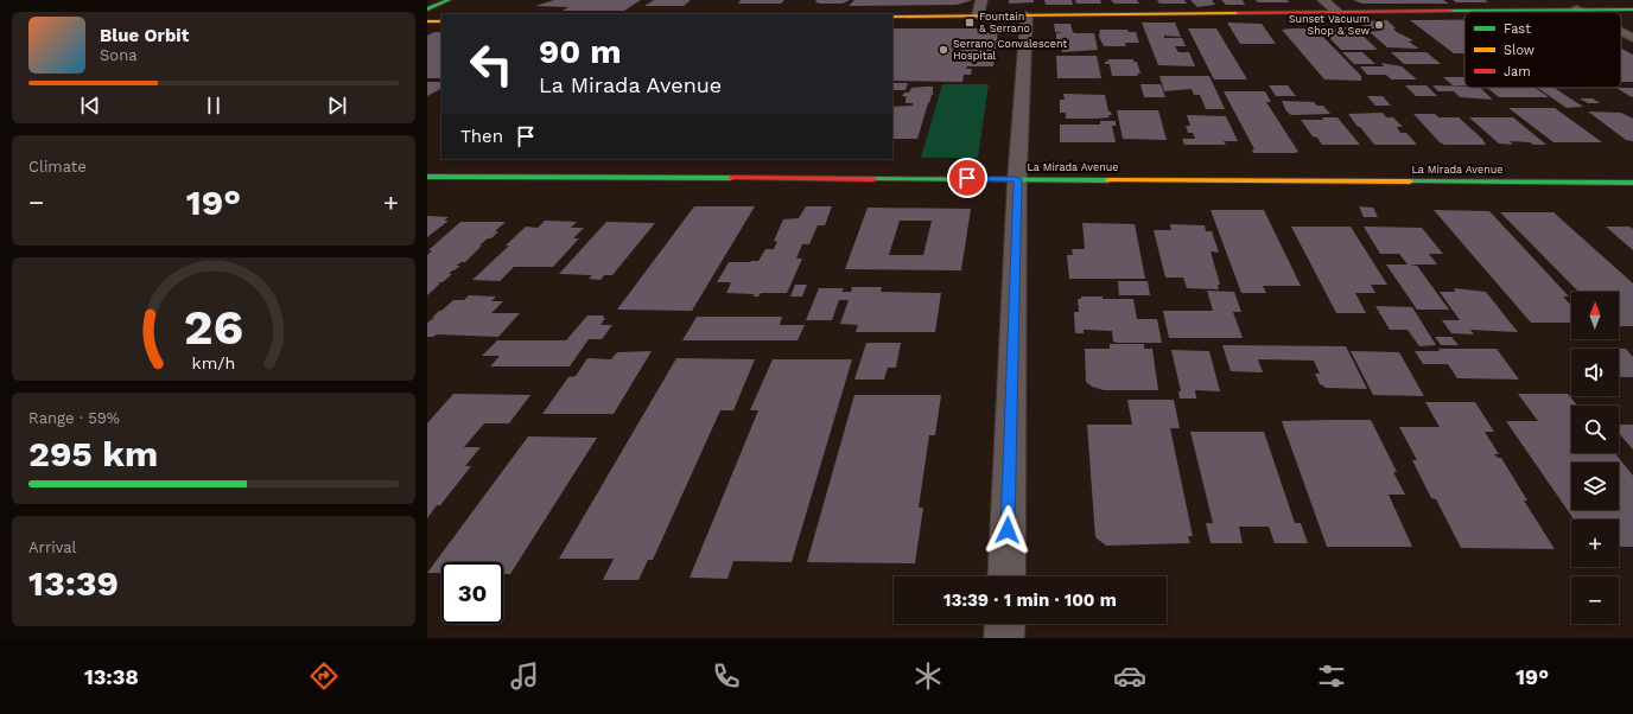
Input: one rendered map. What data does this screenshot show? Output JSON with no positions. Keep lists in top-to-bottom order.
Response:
{
  "streets": {
    "street": ["La Mirada Avenue"]
  },
  "places": {
    "transit": ["Fountain & Serrano"],
    "other": ["Sunset Vacuum Shop & Sew", "Serrano Convalescent Hospital"]
  },
  "legend": ["Fast", "Slow", "Jam"],
  "north": "top",
  "page": {
    "turn": ["90 m", "La Mirada Avenue"],
    "song": ["Blue Orbit", "Sona"],
    "then": "Then",
    "tile": [
      "Climate",
      ["Range · 59%", "295 km"],
      ["Arrival", "13:39"]
    ],
    "heat": ["−", "19°", "+"],
    "map_buttons": ["+", "−"],
    "limit": "30",
    "trip": "13:39 · 1 min · 100 m",
    "tabs": ["13:38", "19°"],
    "gauge": ["26", "km/h"]
  }
}
